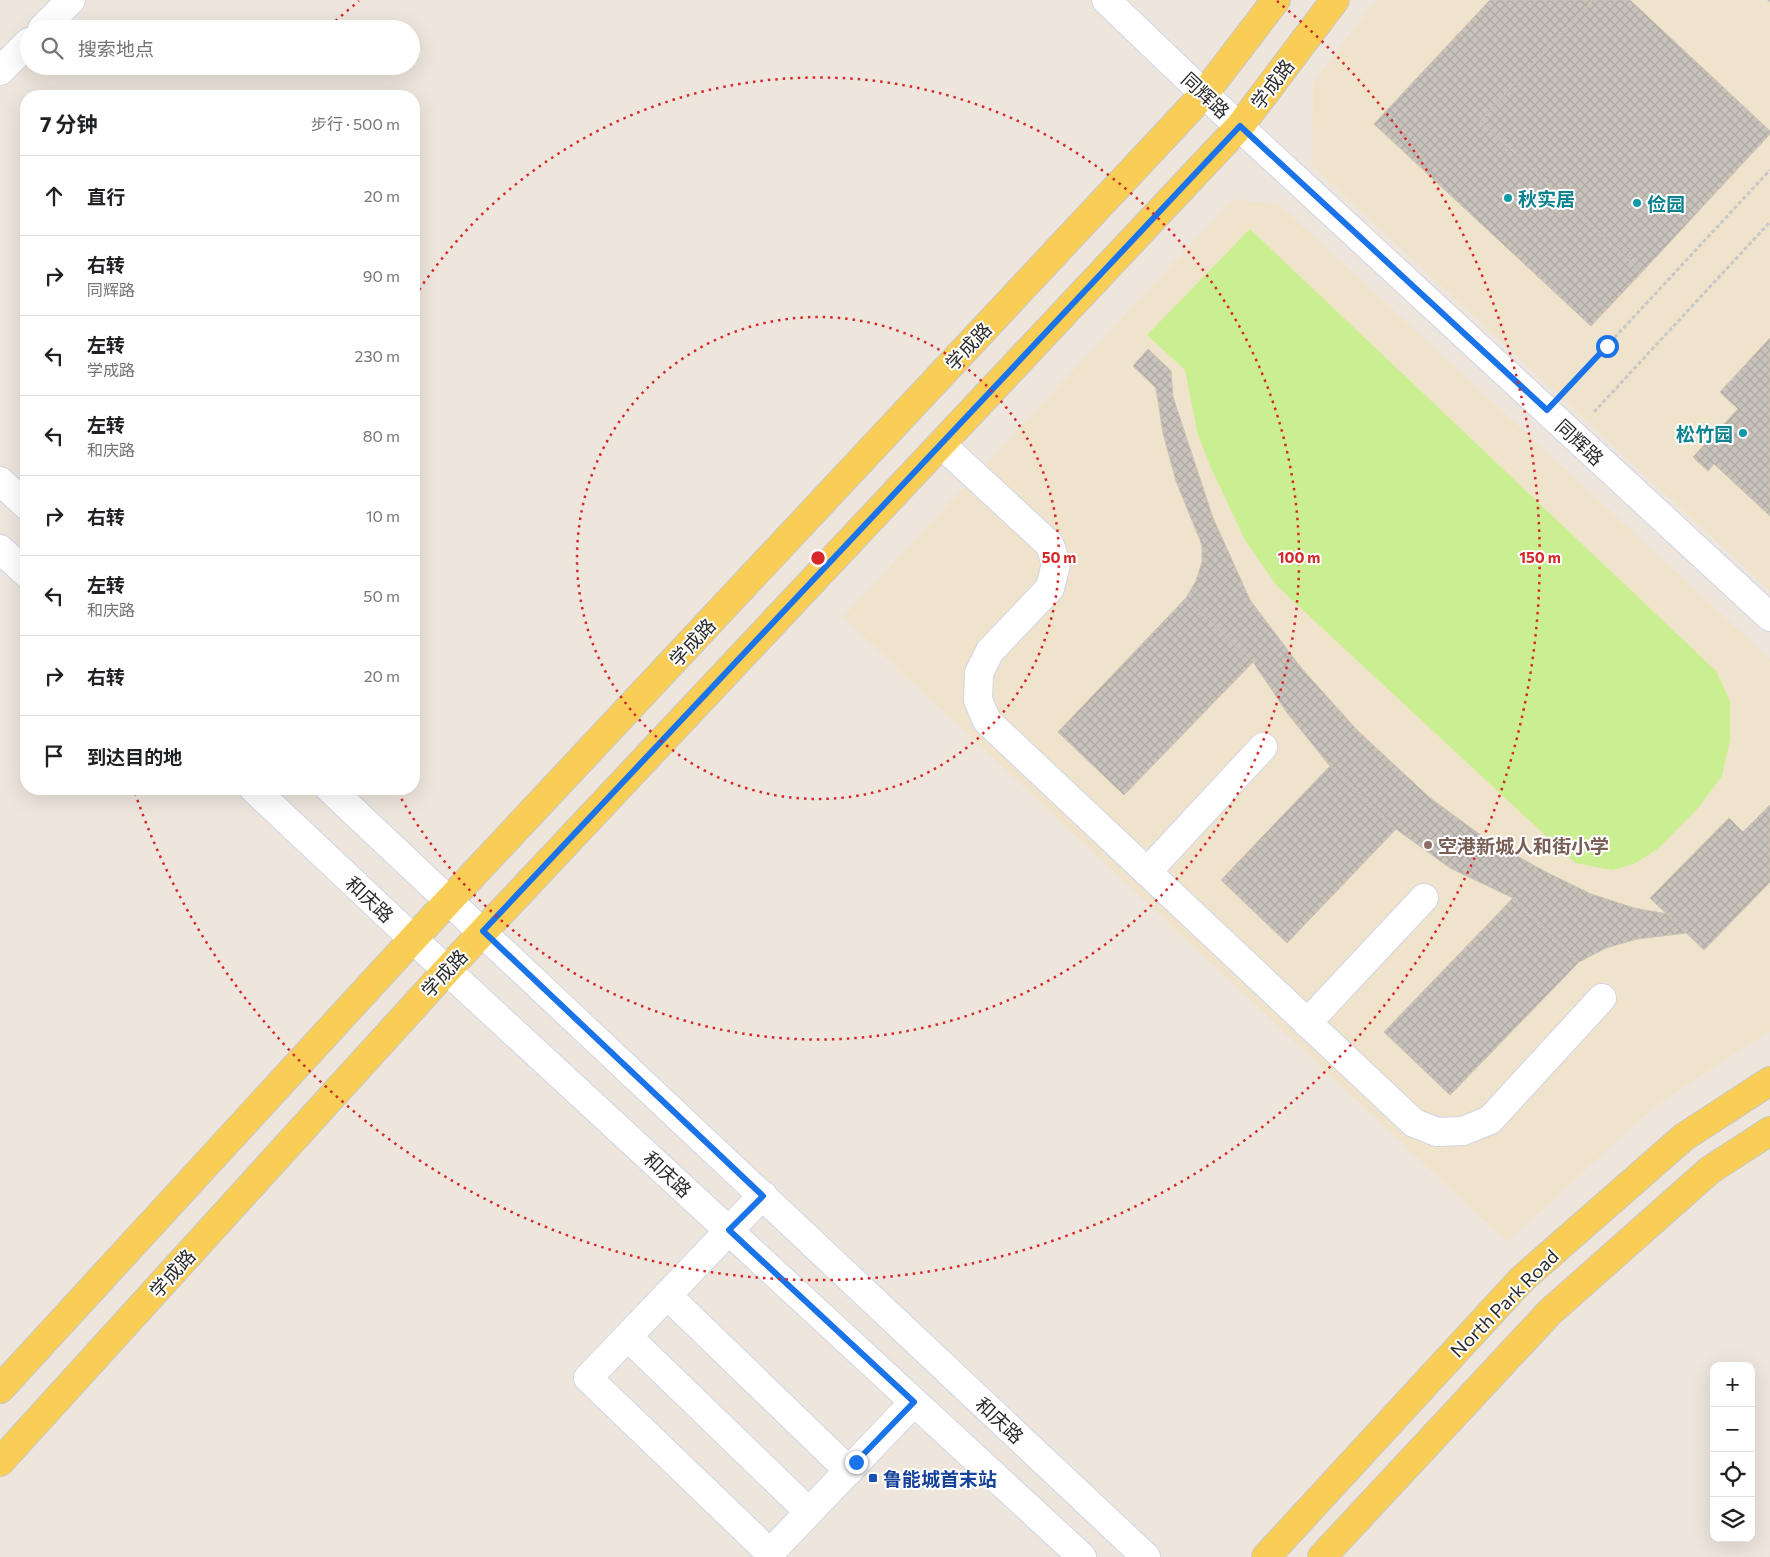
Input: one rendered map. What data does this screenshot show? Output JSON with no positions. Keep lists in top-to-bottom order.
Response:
{
  "streets": {
    "main road": ["学成路", "North Park Road"],
    "street": ["同辉路", "和庆路"]
  },
  "crossings": [
    ["学成路", "同辉路"],
    ["学成路", "和庆路"]
  ],
  "places": {
    "other": [
      "秋实居",
      "俭园",
      "松竹园",
      "空港新城人和街小学"
    ],
    "transit": ["鲁能城首末站"]
  },
  "page": {
    "search": "搜索地点",
    "heading": ["7 分钟", "步行 · 500 m"],
    "list": [
      ["直行", "20 m"],
      ["右转", "同辉路", "90 m"],
      ["左转", "学成路", "230 m"],
      ["左转", "和庆路", "80 m"],
      ["右转", "10 m"],
      ["左转", "和庆路", "50 m"],
      ["右转", "20 m"],
      "到达目的地"
    ],
    "map_buttons": ["+", "−"]
  },
  "rings": ["50 m", "100 m", "150 m"]
}
